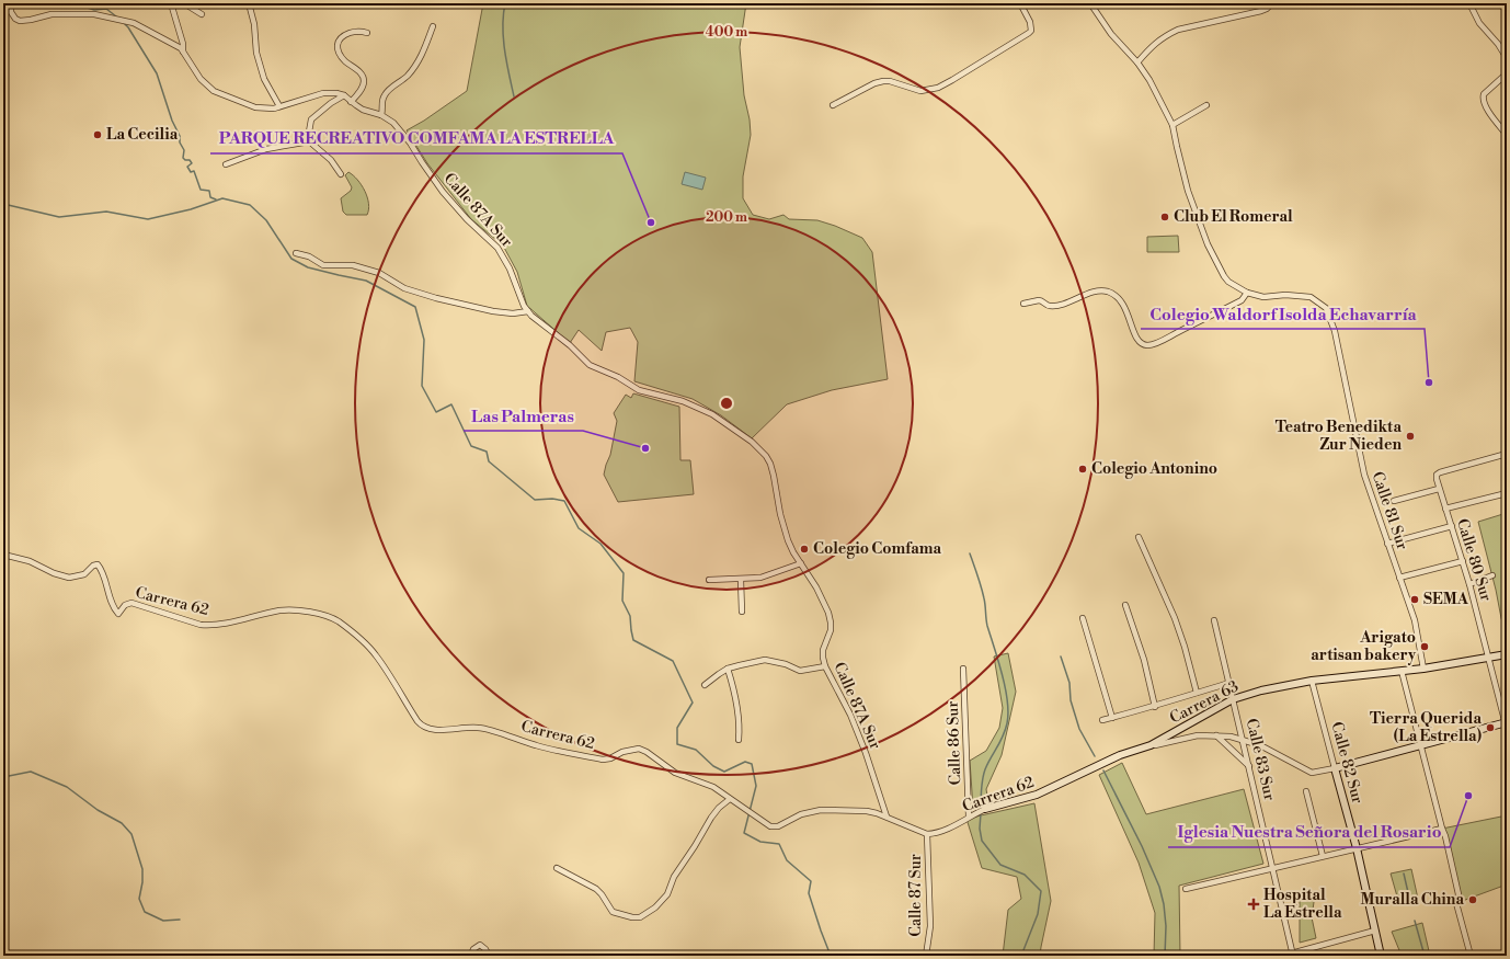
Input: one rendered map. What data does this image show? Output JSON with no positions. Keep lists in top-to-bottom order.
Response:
{
  "streets": {
    "street": [
      "Calle 87A Sur",
      "Calle 81 Sur",
      "Calle 80 Sur",
      "Carrera 62",
      "Carrera 63",
      "Calle 86 Sur",
      "Calle 83 Sur",
      "Calle 82 Sur",
      "Calle 87 Sur"
    ]
  },
  "crossings": [
    ["Calle 87A Sur", "Carrera 62"],
    ["Calle 81 Sur", "Carrera 63"],
    ["Calle 80 Sur", "Carrera 62"],
    ["Calle 80 Sur", "Carrera 63"],
    ["Carrera 62", "Carrera 63"],
    ["Carrera 62", "Calle 86 Sur"],
    ["Carrera 62", "Calle 83 Sur"],
    ["Carrera 62", "Calle 82 Sur"],
    ["Carrera 62", "Calle 87 Sur"],
    ["Carrera 63", "Calle 83 Sur"],
    ["Carrera 63", "Calle 82 Sur"]
  ],
  "places": {
    "other": [
      "La Cecilia",
      "Club El Romeral",
      "PARQUE RECREATIVO COMFAMA LA ESTRELLA",
      "Colegio Waldorf Isolda Echavarría",
      "Teatro Benedikta Zur Nieden",
      "Las Palmeras",
      "Colegio Antonino",
      "Colegio Comfama",
      "SEMA",
      "Arigato artisan bakery",
      "Tierra Querida (La Estrella)",
      "Iglesia Nuestra Señora del Rosario",
      "Muralla China"
    ],
    "health": ["Hospital La Estrella"]
  },
  "rings": ["400 m", "200 m"]
}
